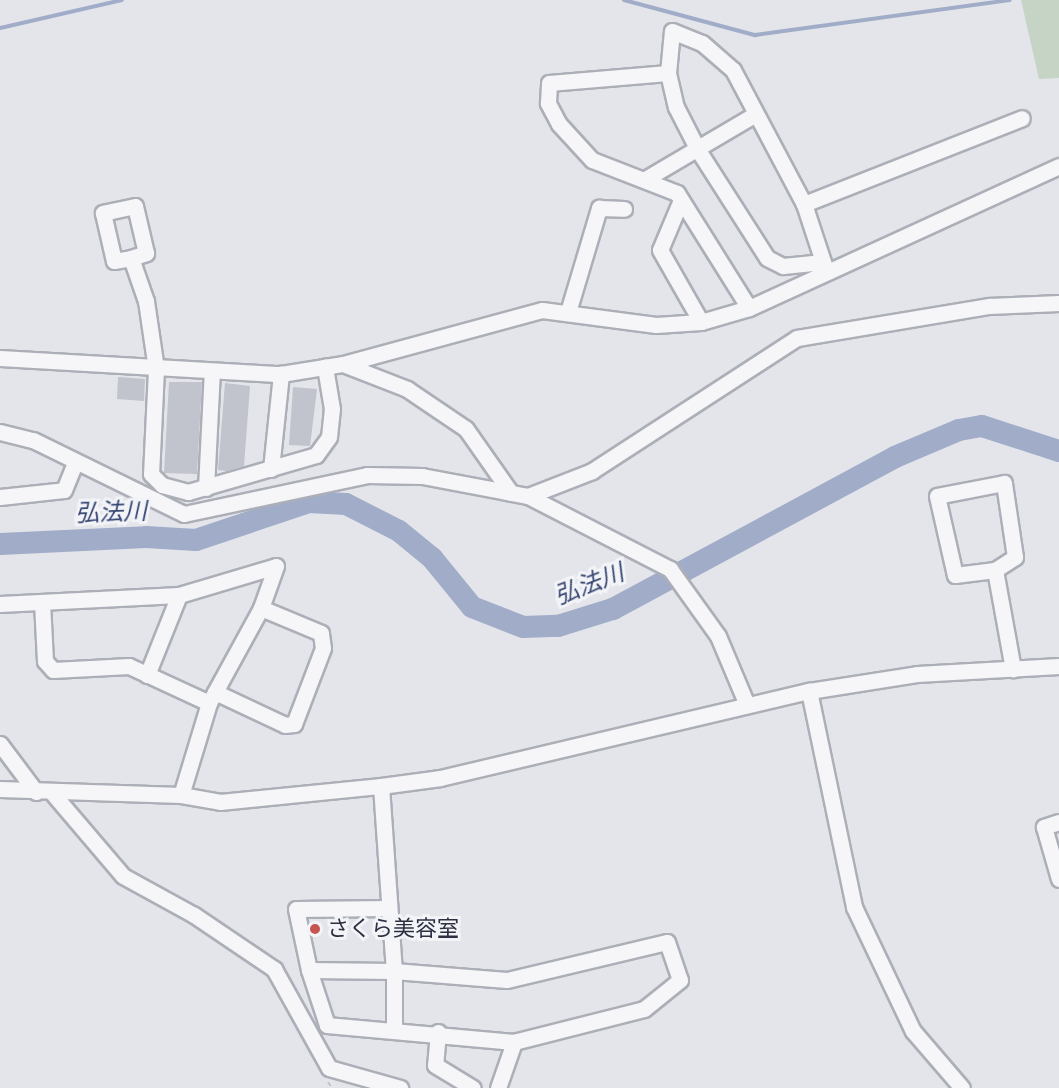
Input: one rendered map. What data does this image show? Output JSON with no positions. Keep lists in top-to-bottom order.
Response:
{
  "water": ["弘法川"],
  "places": ["さくら美容室"]
}
